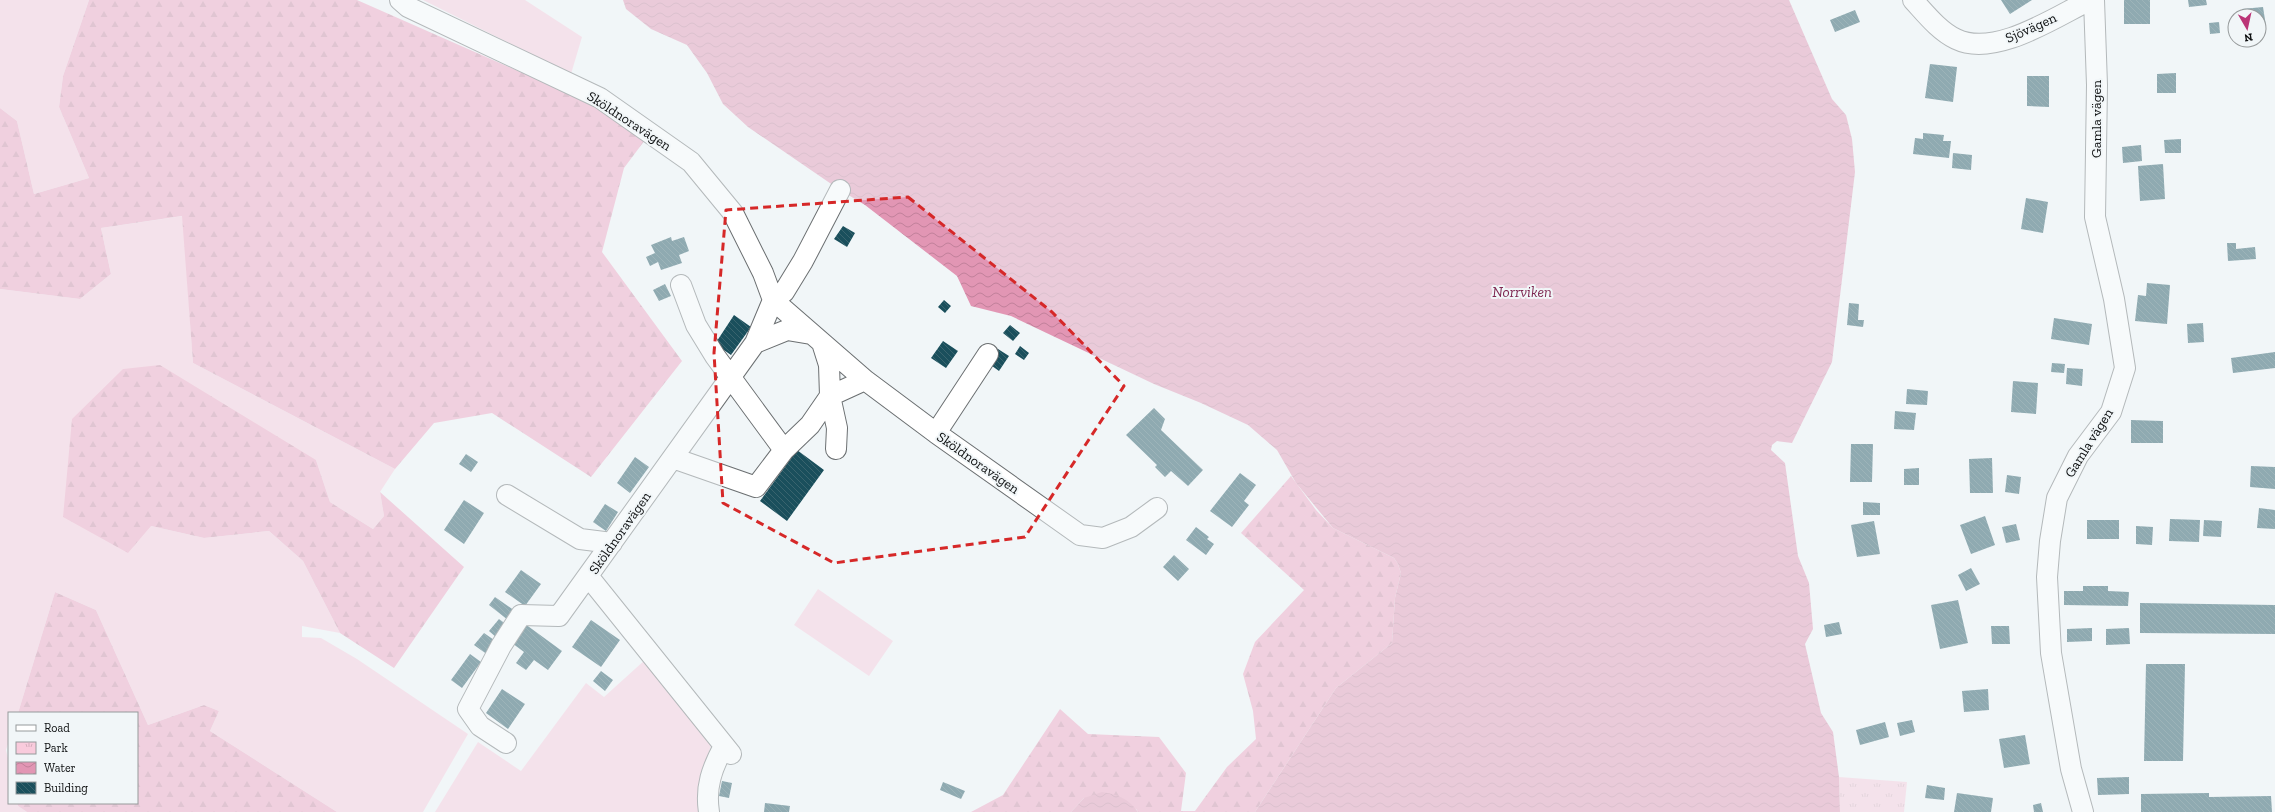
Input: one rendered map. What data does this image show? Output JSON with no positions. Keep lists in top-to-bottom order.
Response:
{
  "streets": {
    "street": ["Sjövägen", "Gamla vägen", "Sköldnoravägen"]
  },
  "water": ["Norrviken"],
  "legend": [
    "Road",
    "Park",
    "Water",
    "Building"
  ],
  "north": "bottom"
}
